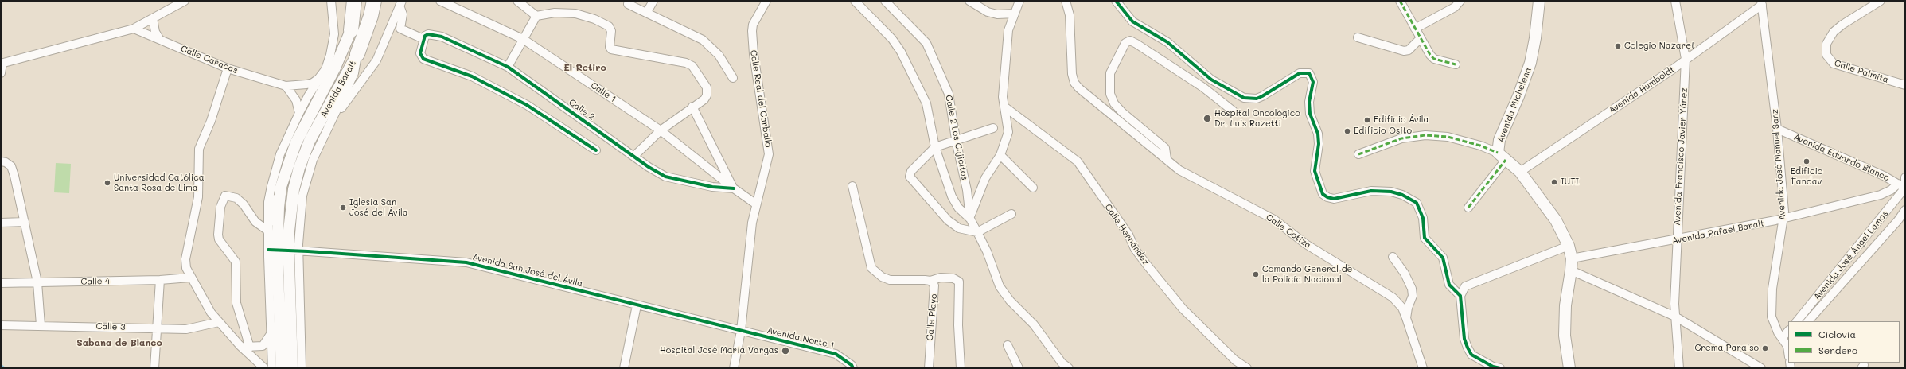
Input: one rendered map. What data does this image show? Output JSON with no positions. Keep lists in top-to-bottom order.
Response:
{
  "streets": {
    "main road": ["Avenida Baralt", "Avenida Michelena"],
    "street": [
      "Calle Caracas",
      "Calle Palmita",
      "Avenida Humboldt",
      "Calle 1",
      "Calle Real del Carballo",
      "Calle 2",
      "Calle 2 Los Cujicitos",
      "Avenida Francisco Javier Yánez",
      "Avenida Eduardo Blanco",
      "Avenida José Manuel Sanz",
      "Calle Cotiza",
      "Avenida Rafael Baralt",
      "Calle Hernández",
      "Avenida José Ángel Lamas",
      "Avenida San José del Ávila",
      "Calle 4",
      "Calle Playo",
      "Calle 3",
      "Avenida Norte 1"
    ]
  },
  "crossings": [
    ["Avenida Baralt", "Avenida San José del Ávila"],
    ["Avenida Humboldt", "Avenida Francisco Javier Yánez"],
    ["Avenida Humboldt", "Avenida José Manuel Sanz"],
    ["Calle 1", "Calle Real del Carballo"],
    ["Calle 1", "Calle 2"],
    ["Calle Real del Carballo", "Avenida San José del Ávila"],
    ["Calle Real del Carballo", "Avenida Norte 1"],
    ["Avenida Francisco Javier Yánez", "Avenida Rafael Baralt"],
    ["Avenida Eduardo Blanco", "Avenida José Manuel Sanz"],
    ["Avenida Eduardo Blanco", "Avenida Rafael Baralt"],
    ["Avenida Eduardo Blanco", "Avenida José Ángel Lamas"],
    ["Avenida José Manuel Sanz", "Avenida Rafael Baralt"],
    ["Avenida Rafael Baralt", "Avenida José Ángel Lamas"],
    ["Avenida San José del Ávila", "Avenida Norte 1"]
  ],
  "districts": ["El Retiro", "Sabana de Blanco"],
  "places": [
    "Colegio Nazaret",
    "Hospital Oncológico Dr. Luis Razetti",
    "Edificio Ávila",
    "Edificio Osito",
    "Edificio Fandav",
    "IUTI",
    "Universidad Católica Santa Rosa de Lima",
    "Iglesia San José del Ávila",
    "Comando General de la Policía Nacional",
    "Crema Paraiso",
    "Hospital José María Vargas"
  ],
  "legend": ["Ciclovía", "Sendero"]
}
